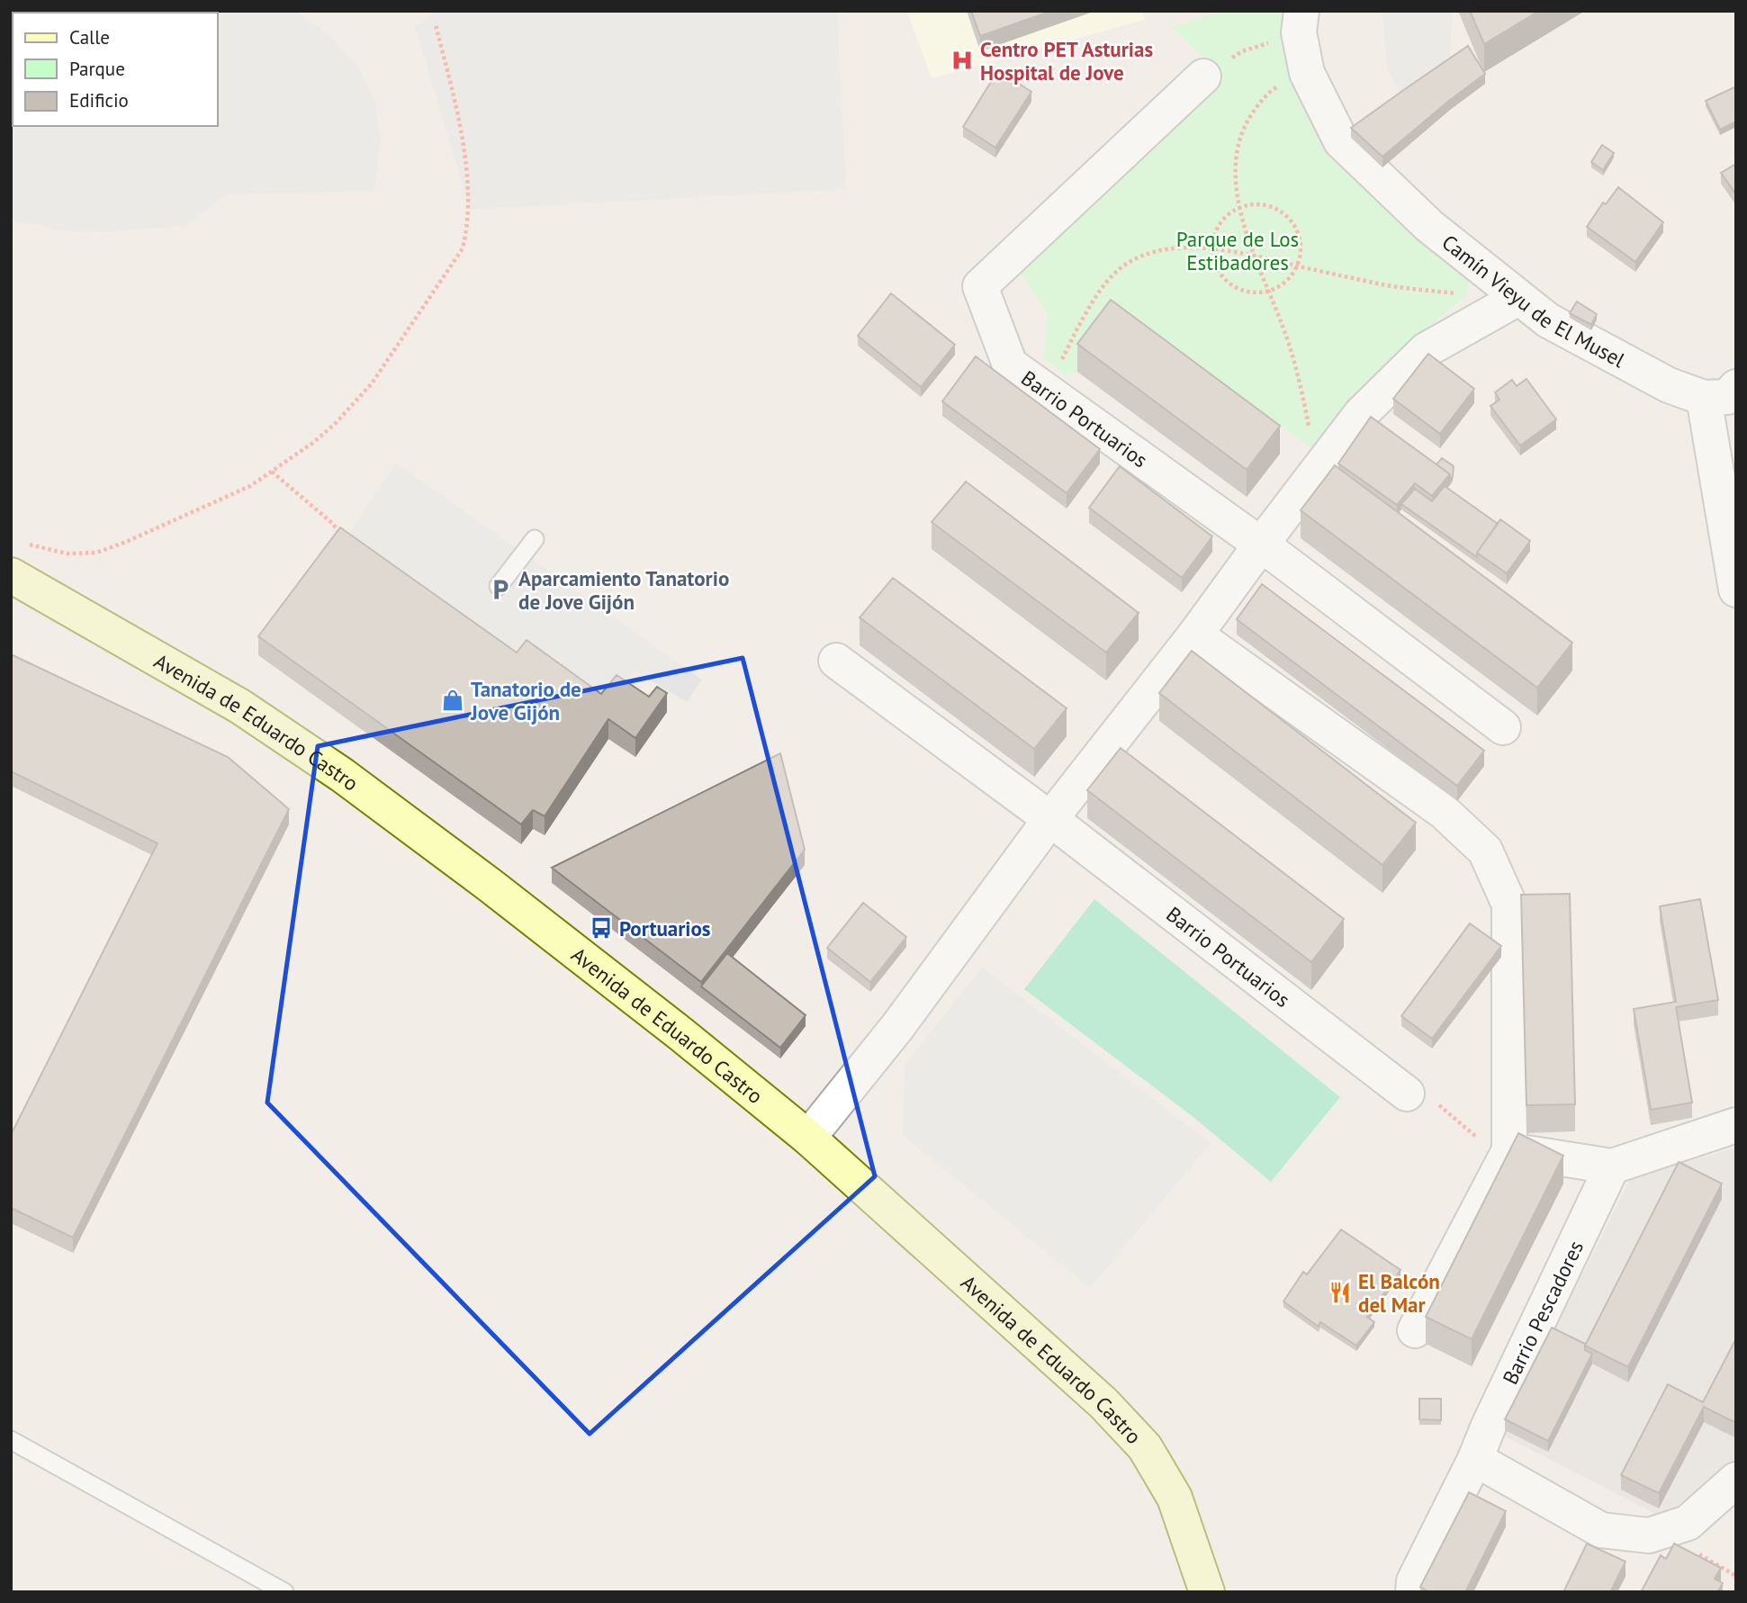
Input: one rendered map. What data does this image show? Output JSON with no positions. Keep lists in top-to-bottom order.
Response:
{
  "streets": {
    "street": [
      "Camín Vieyu de El Musel",
      "Barrio Portuarios",
      "Avenida de Eduardo Castro",
      "Barrio Pescadores"
    ]
  },
  "parks": ["Parque de Los Estibadores"],
  "places": {
    "hospital": ["Centro PET Asturias Hospital de Jove"],
    "parking": ["Aparcamiento Tanatorio de Jove Gijón"],
    "shop": ["Tanatorio de Jove Gijón"],
    "bus stop": ["Portuarios"],
    "restaurant": ["El Balcón del Mar"]
  },
  "legend": ["Calle", "Parque", "Edificio"]
}
